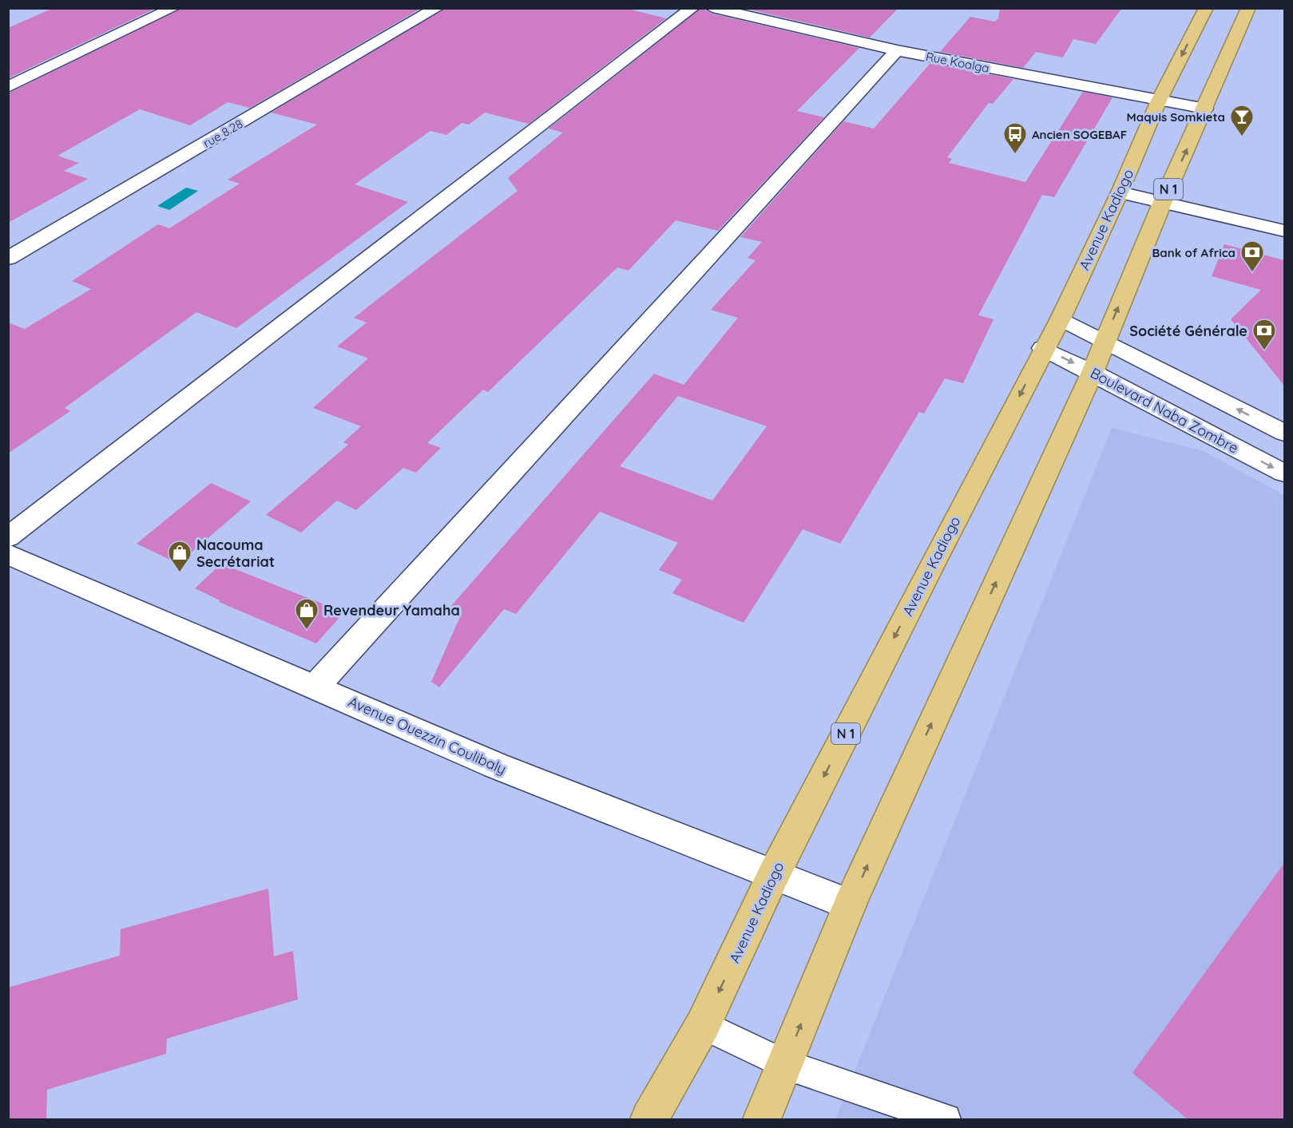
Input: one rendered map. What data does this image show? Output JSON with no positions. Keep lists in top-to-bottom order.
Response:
{
  "streets": {
    "highway": ["N 1", "Avenue Kadiogo"],
    "street": [
      "Rue Koalga",
      "rue 8.28",
      "Boulevard Naba Zombre",
      "Avenue Ouezzin Coulibaly"
    ]
  },
  "crossings": [
    ["Rue Koalga", "N 1"],
    ["Rue Koalga", "Avenue Kadiogo"],
    ["N 1", "Boulevard Naba Zombre"],
    ["N 1", "Avenue Ouezzin Coulibaly"],
    ["Avenue Kadiogo", "Boulevard Naba Zombre"],
    ["Avenue Kadiogo", "Avenue Ouezzin Coulibaly"]
  ],
  "places": {
    "bar": ["Maquis Somkieta"],
    "bus stop": ["Ancien SOGEBAF"],
    "bank": ["Bank of Africa", "Société Générale"],
    "shop": ["Nacouma Secrétariat", "Revendeur Yamaha"]
  }
}
